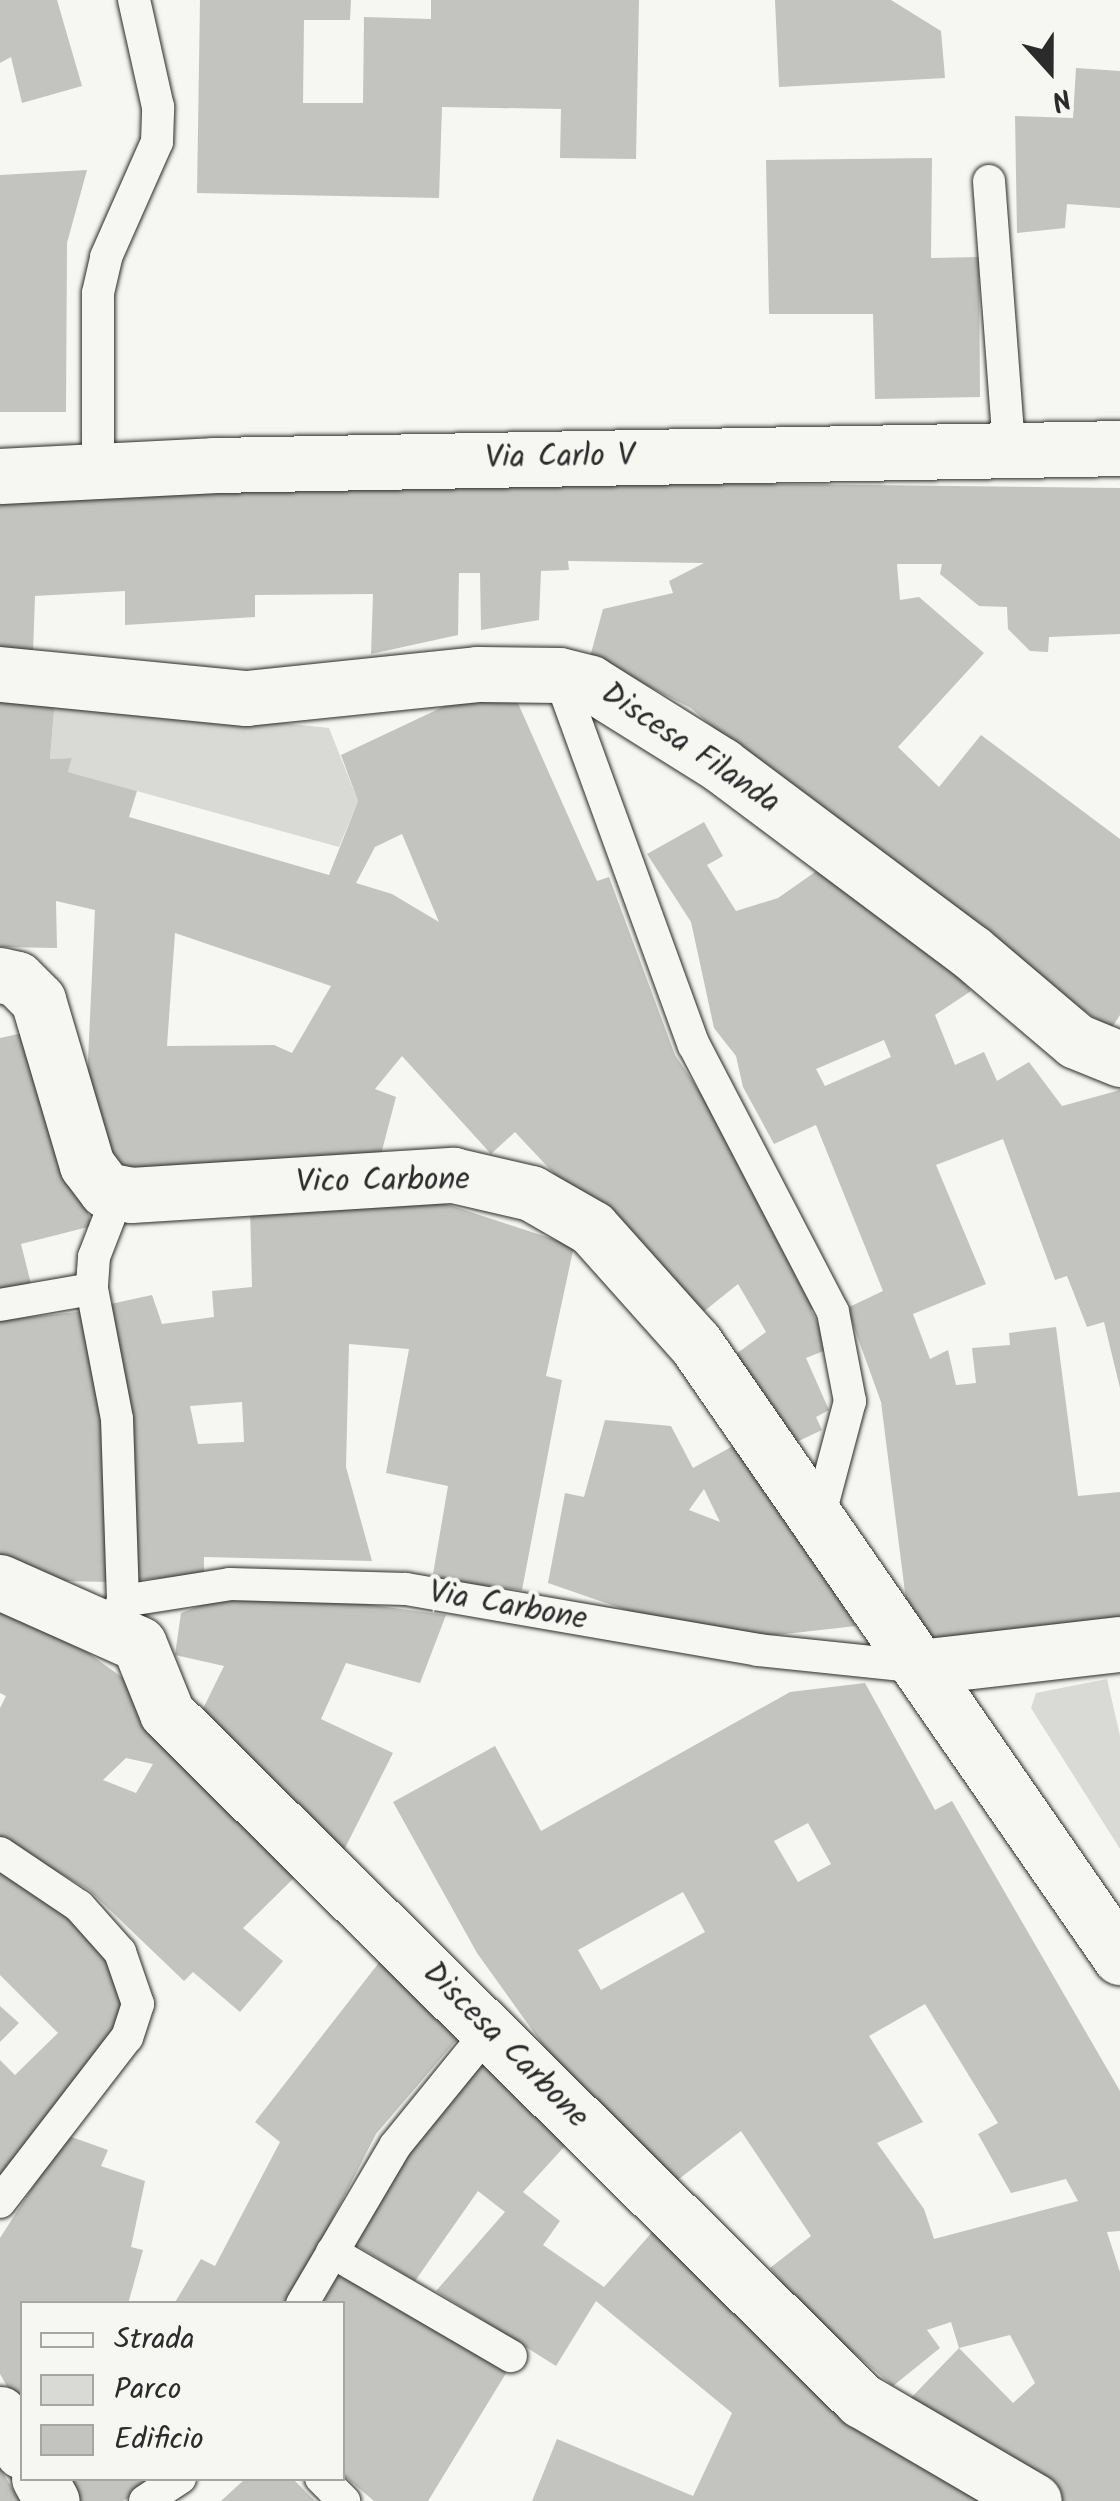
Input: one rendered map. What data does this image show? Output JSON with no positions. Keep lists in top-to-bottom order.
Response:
{
  "streets": {
    "street": [
      "Via Carlo V",
      "Discesa Filanda",
      "Vico Carbone",
      "Discesa Carbone"
    ],
    "lane": ["Via Carbone"]
  },
  "crossings": [
    ["Vico Carbone", "Via Carbone"],
    ["Via Carbone", "Discesa Carbone"]
  ],
  "legend": ["Strada", "Parco", "Edificio"],
  "north": "bottom"
}
